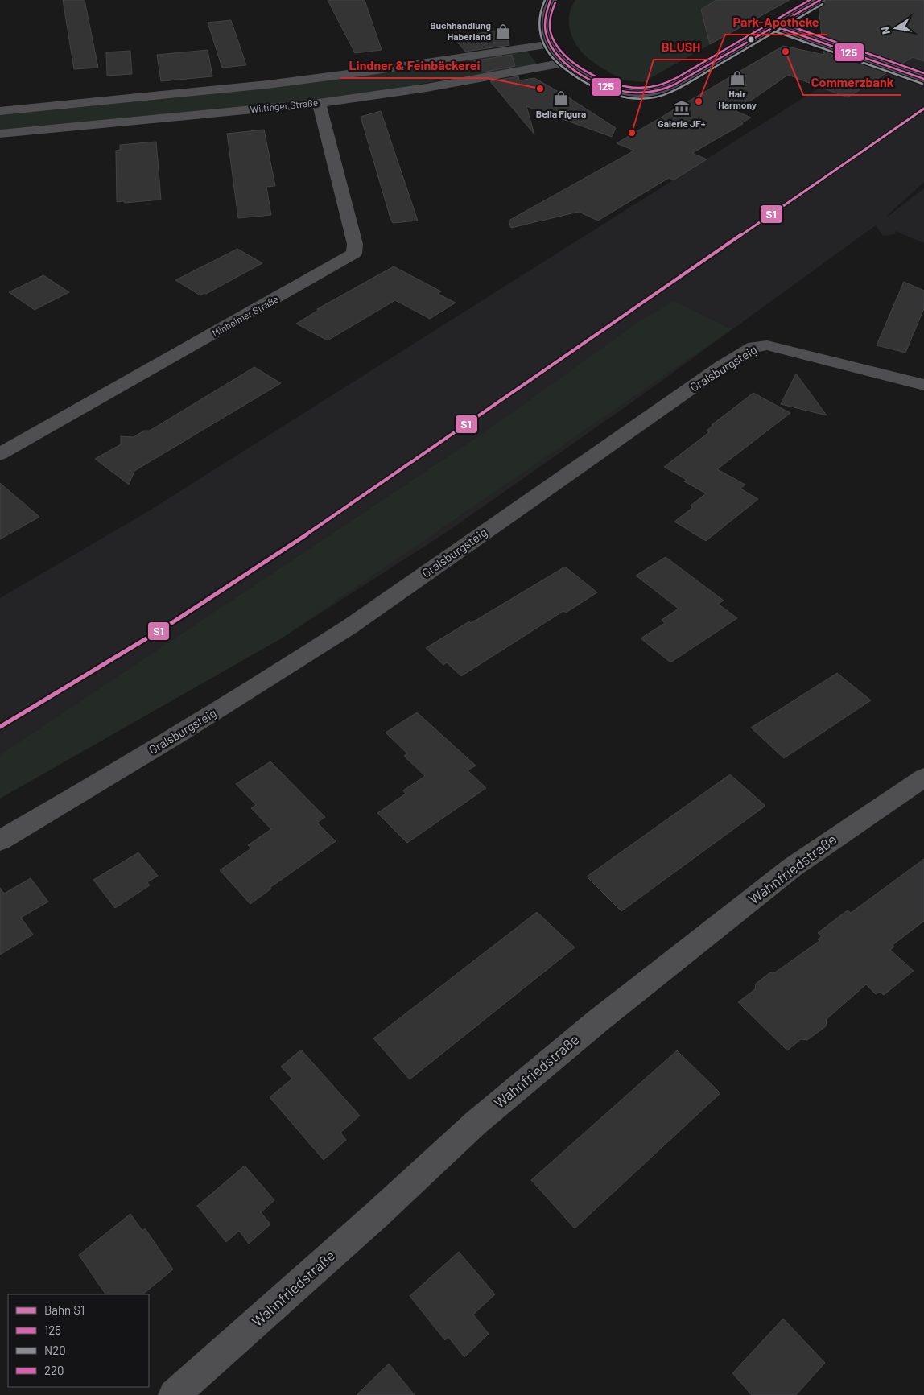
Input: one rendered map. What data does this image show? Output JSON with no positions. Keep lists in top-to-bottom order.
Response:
{
  "streets": {
    "street": [
      "Wiltinger Straße",
      "Minheimer Straße",
      "Gralsburgsteig",
      "Wahnfriedstraße"
    ]
  },
  "crossings": [
    ["Wiltinger Straße", "Minheimer Straße"]
  ],
  "places": {
    "shop": ["Buchhandlung Haberland", "Hair Harmony", "Bella Figura"],
    "other": [
      "Commerzbank",
      "Lindner & Feinbäckerei",
      "Park-Apotheke",
      "BLUSH"
    ],
    "museum": ["Galerie JF+"]
  },
  "lines": [
    "transit line 125",
    "transit line N20",
    "transit line 220",
    "rail line S1"
  ],
  "legend": [
    "Bahn S1",
    "125",
    "N20",
    "220"
  ],
  "north": "left"
}
